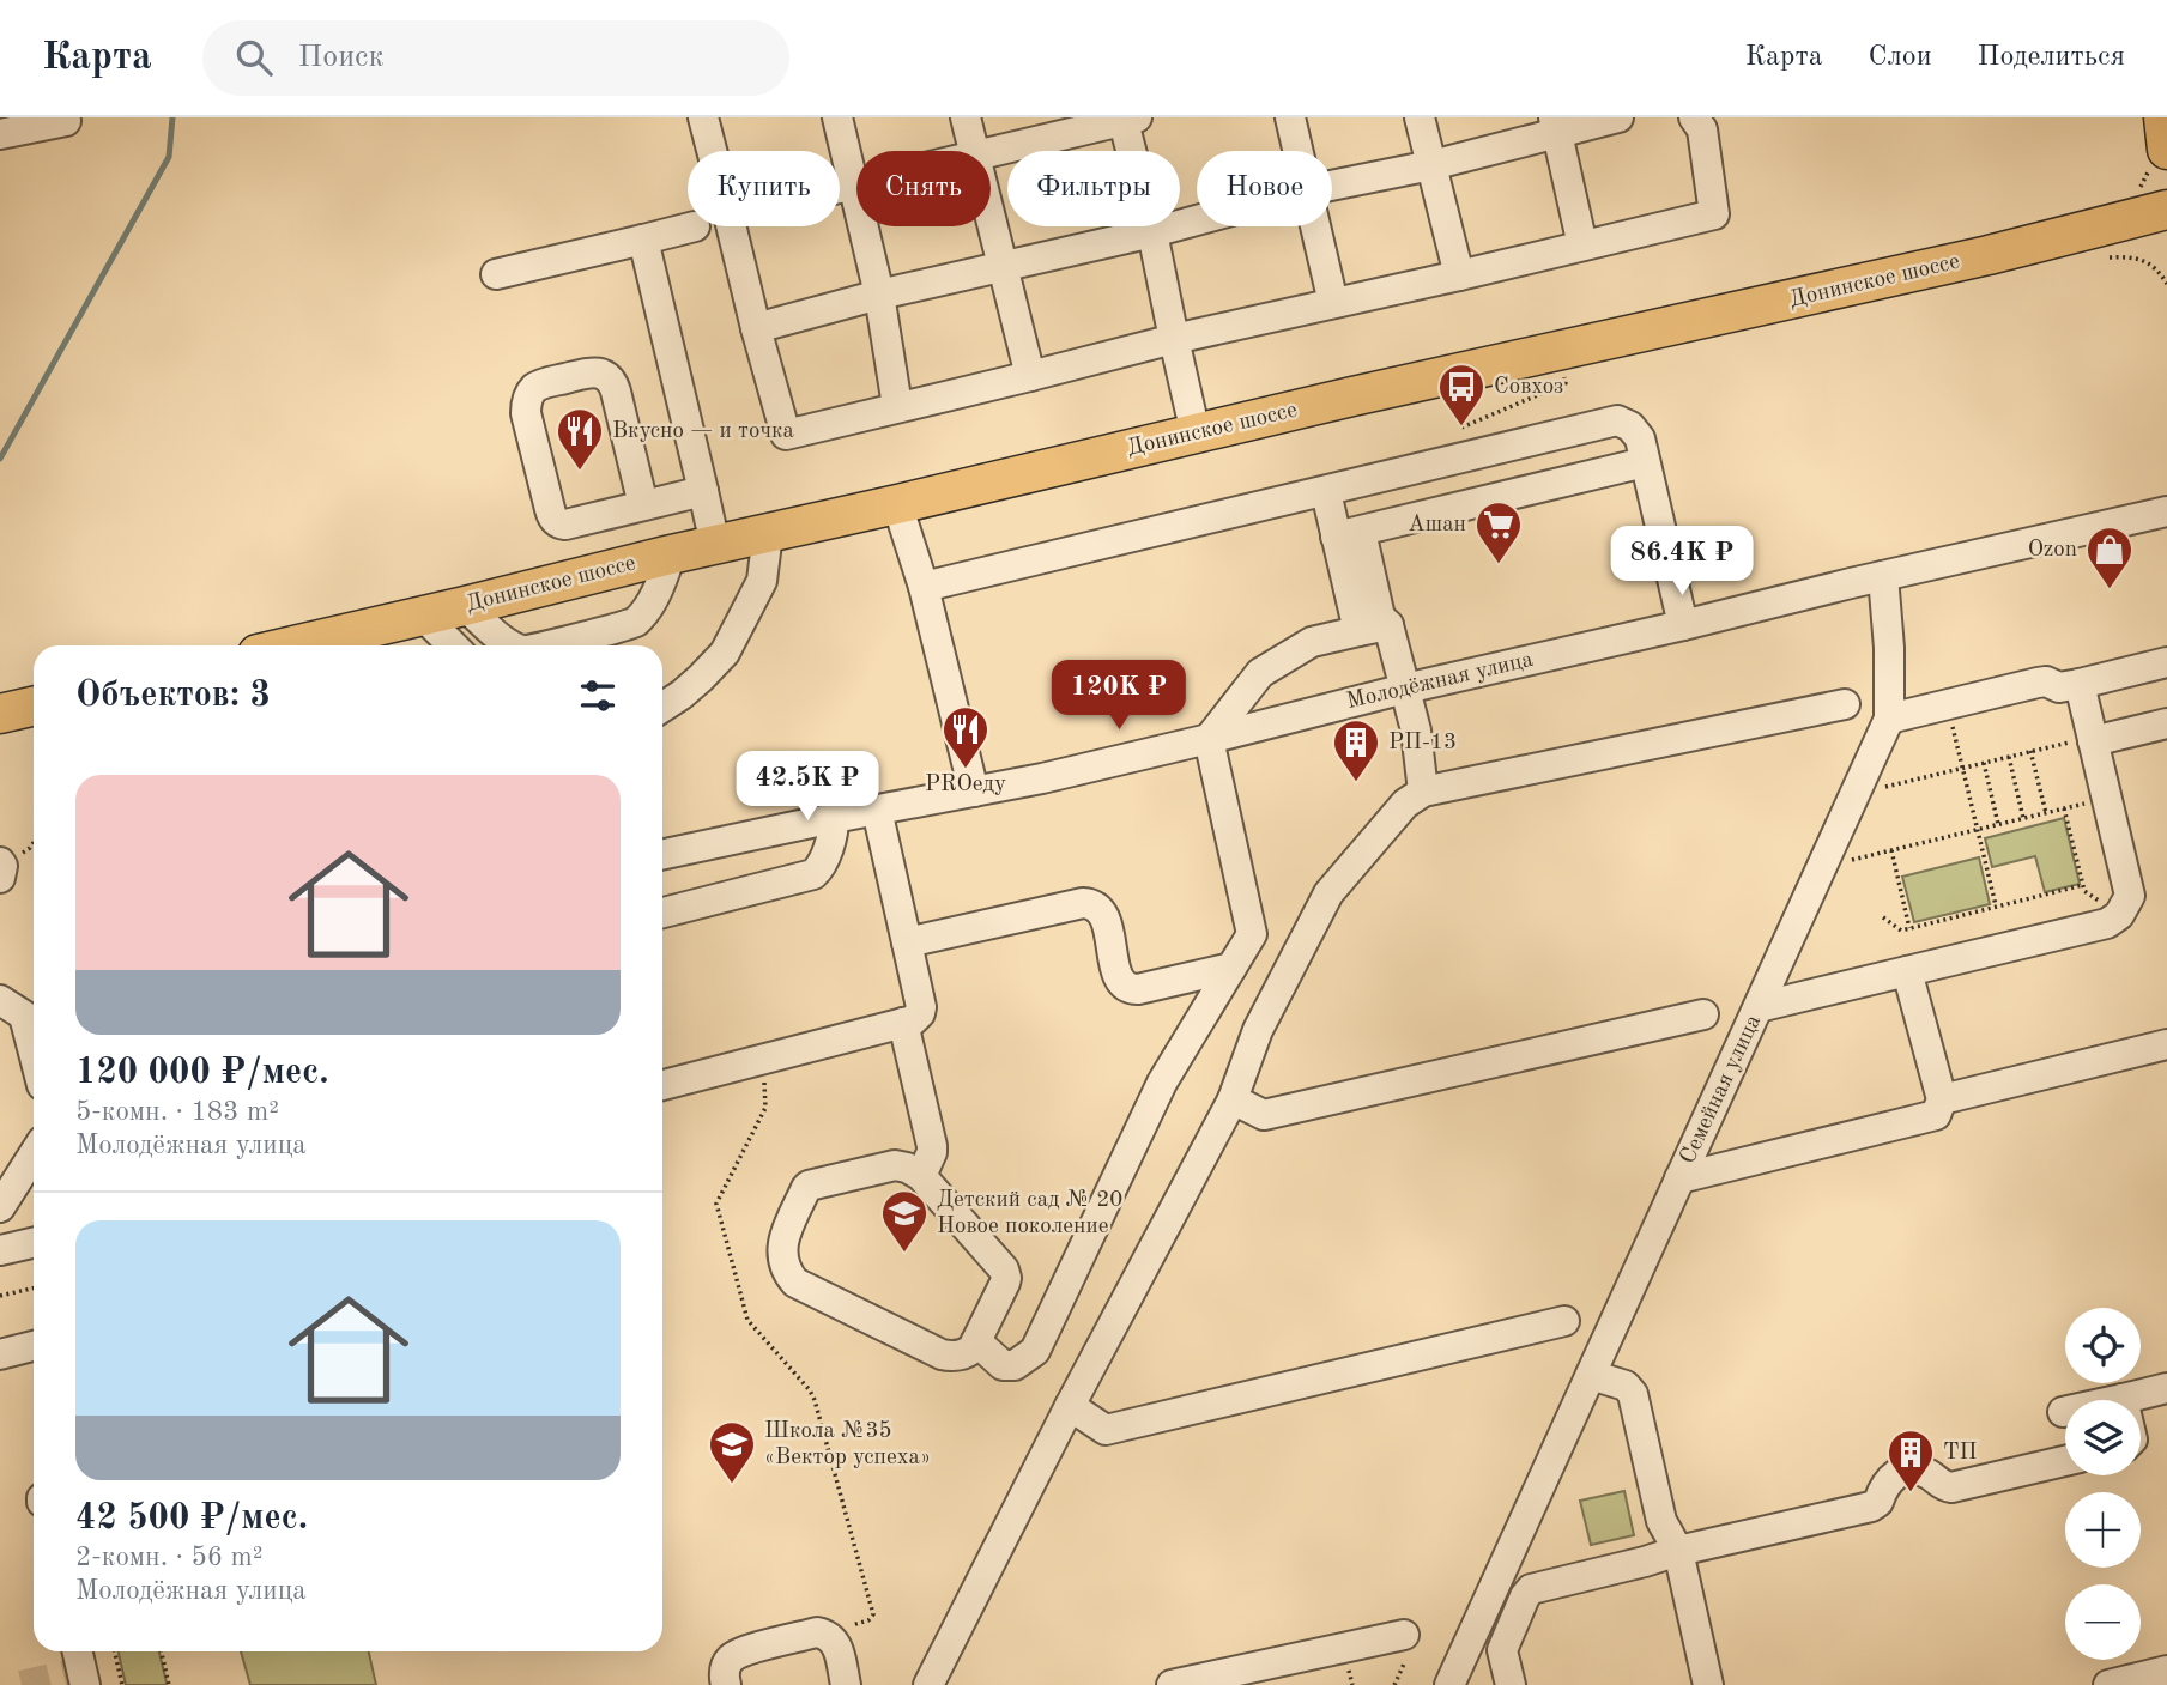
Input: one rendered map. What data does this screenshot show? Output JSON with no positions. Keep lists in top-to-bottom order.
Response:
{
  "streets": {
    "main road": ["Донинское шоссе"],
    "street": ["Молодёжная улица", "Семейная улица"]
  },
  "crossings": [
    ["Молодёжная улица", "Семейная улица"]
  ],
  "places": {
    "bus stop": ["Совхоз"],
    "restaurant": ["Вкусно — и точка", "PROеду"],
    "supermarket": ["Ашан"],
    "shop": ["Ozon"],
    "building": ["РП-13", "ТП"],
    "school or university": ["Детский сад № 20 Новое поколение", "Школа №35 «Вектор успеха»"]
  },
  "page": {
    "header": "Карта",
    "search": "Поиск",
    "nav": ["Карта", "Слои", "Поделиться"],
    "chip": [
      "Купить",
      "Снять",
      "Фильтры",
      "Новое"
    ],
    "price": ["86.4K ₽", "120K ₽", "42.5K ₽"],
    "heading": "Объектов: 3",
    "list": [
      {
        "name": "120 000 ₽/мес.",
        "note": "5-комн. · 183 m² · Молодёжная улица"
      },
      {
        "name": "42 500 ₽/мес.",
        "note": "2-комн. · 56 m² · Молодёжная улица"
      }
    ],
    "map_buttons": ["+", "−"]
  }
}
